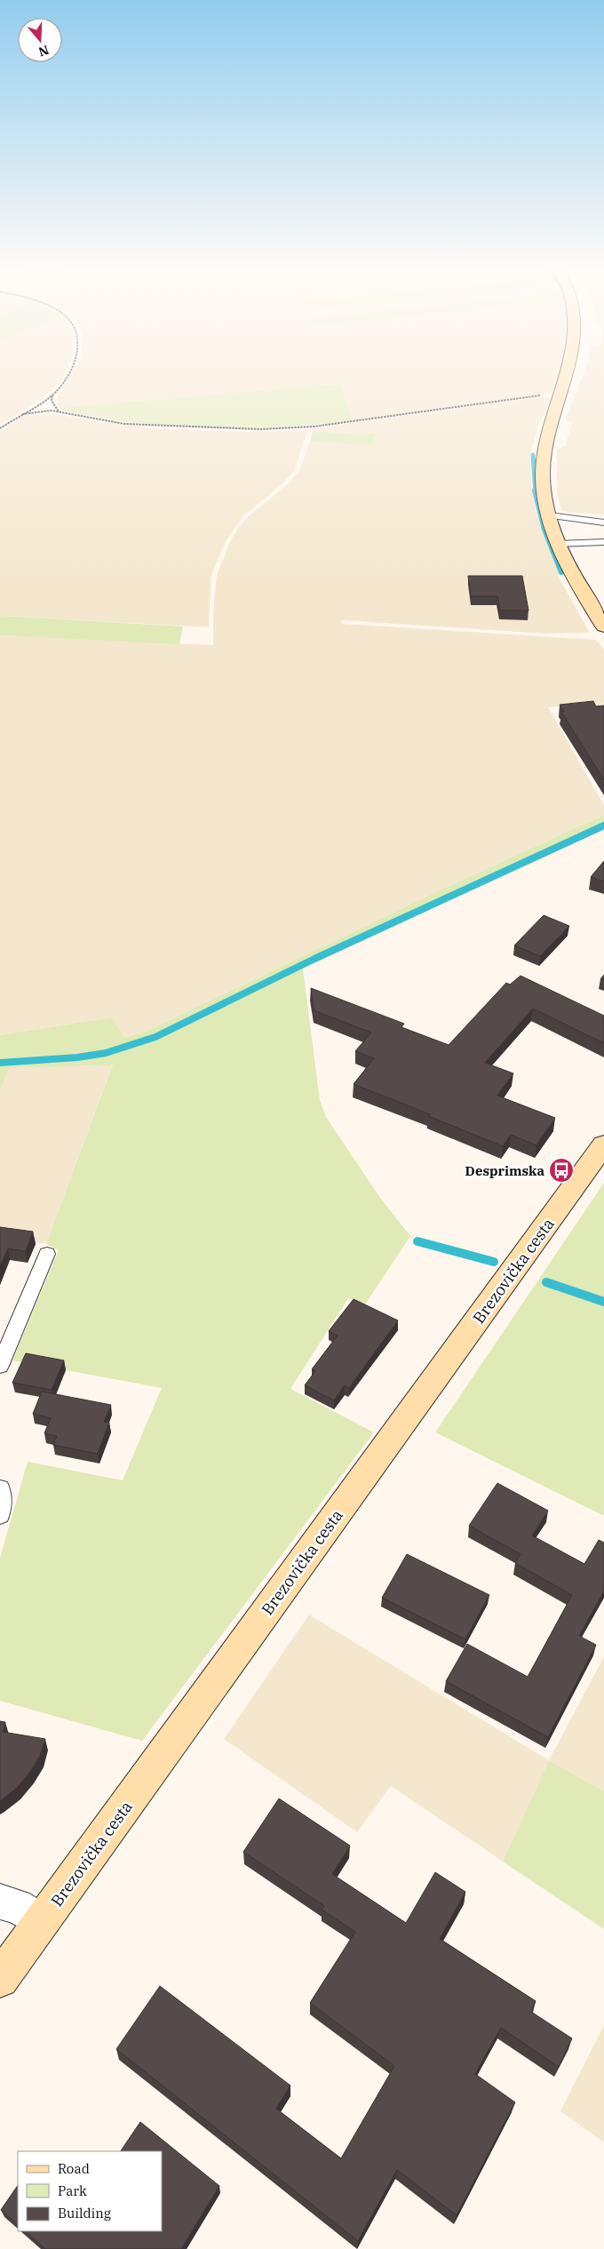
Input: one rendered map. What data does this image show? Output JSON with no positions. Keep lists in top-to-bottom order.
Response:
{
  "streets": {
    "main road": ["Brezovička cesta"]
  },
  "places": {
    "bus stop": ["Desprimska"]
  },
  "legend": ["Road", "Park", "Building"],
  "north": "bottom"
}
